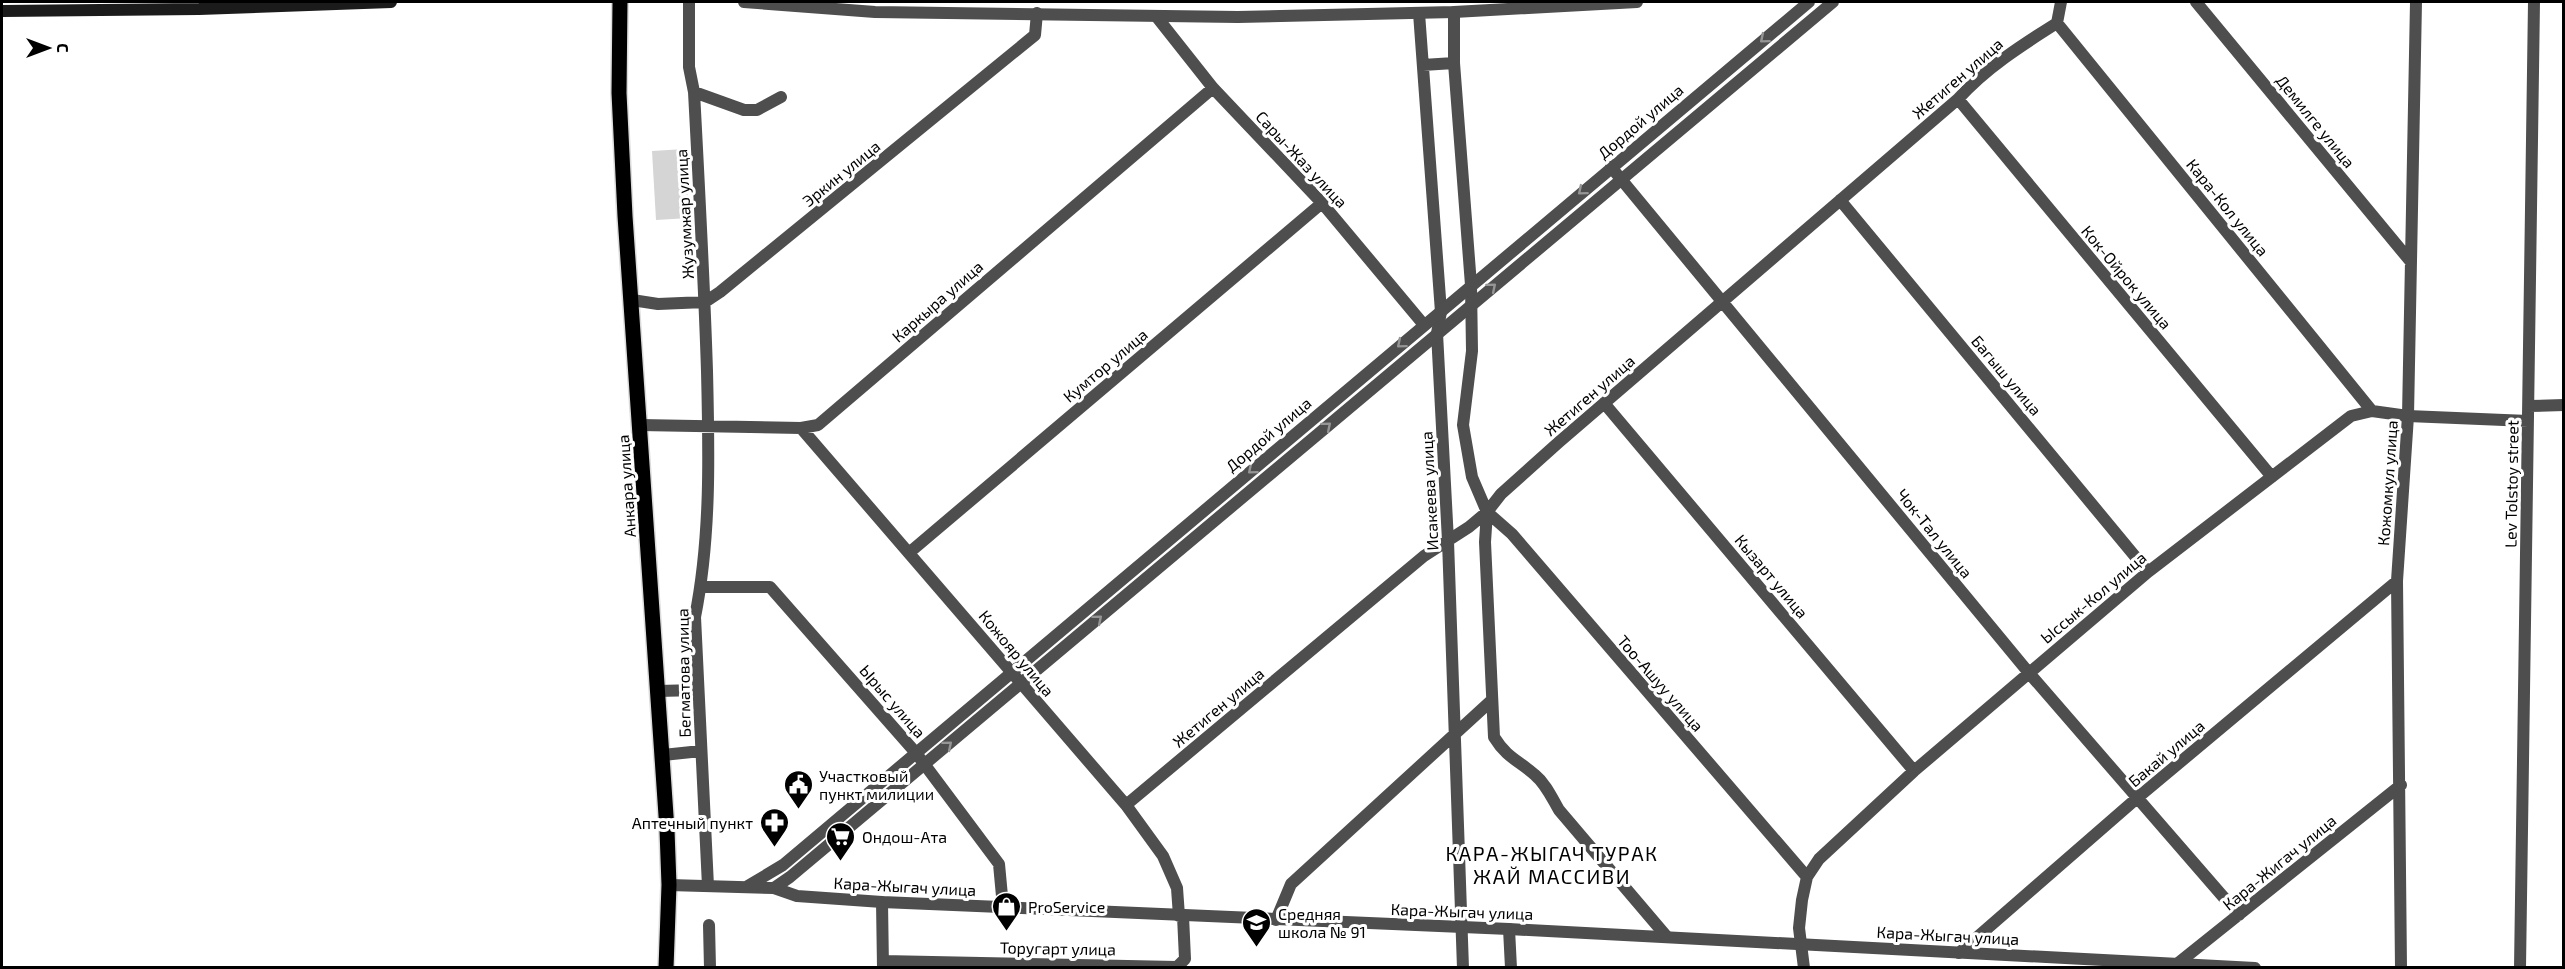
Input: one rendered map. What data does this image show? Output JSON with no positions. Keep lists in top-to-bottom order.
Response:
{
  "streets": {
    "main road": ["Анкара улица"],
    "street": [
      "Жетиген улица",
      "Дордой улица",
      "Демилге улица",
      "Сары-Жаз улица",
      "Эркин улица",
      "Кара-Кол улица",
      "Жузумжар улица",
      "Кок-Ойрок улица",
      "Каркыра улица",
      "Кумтор улица",
      "Багыш улица",
      "Кожомкул улица",
      "Lev Tolstoy street",
      "Исакеева улица",
      "Чок-Тал улица",
      "Кызарт улица",
      "Ыссык-Кол улица",
      "Кожояр улица",
      "Бегматова улица",
      "Тоо-Ашуу улица",
      "Ырыс улица",
      "Бакай улица",
      "Кара-Жигач улица",
      "Кара-Жыгач улица",
      "Торугарт улица"
    ]
  },
  "crossings": [
    ["Жетиген улица", "Кара-Кол улица"],
    ["Жетиген улица", "Кок-Ойрок улица"],
    ["Жетиген улица", "Багыш улица"],
    ["Жетиген улица", "Исакеева улица"],
    ["Жетиген улица", "Чок-Тал улица"],
    ["Жетиген улица", "Кызарт улица"],
    ["Жетиген улица", "Кожояр улица"],
    ["Жетиген улица", "Тоо-Ашуу улица"],
    ["Дордой улица", "Сары-Жаз улица"],
    ["Дордой улица", "Исакеева улица"],
    ["Дордой улица", "Чок-Тал улица"],
    ["Дордой улица", "Кожояр улица"],
    ["Дордой улица", "Ырыс улица"],
    ["Дордой улица", "Кара-Жыгач улица"],
    ["Демилге улица", "Кожомкул улица"],
    ["Сары-Жаз улица", "Каркыра улица"],
    ["Сары-Жаз улица", "Кумтор улица"],
    ["Эркин улица", "Жузумжар улица"],
    ["Кара-Кол улица", "Ыссык-Кол улица"],
    ["Жузумжар улица", "Каркыра улица"],
    ["Жузумжар улица", "Бегматова улица"],
    ["Кок-Ойрок улица", "Ыссык-Кол улица"],
    ["Каркыра улица", "Анкара улица"],
    ["Каркыра улица", "Кожояр улица"],
    ["Каркыра улица", "Бегматова улица"],
    ["Кумтор улица", "Кожояр улица"],
    ["Багыш улица", "Ыссык-Кол улица"],
    ["Кожомкул улица", "Ыссык-Кол улица"],
    ["Кожомкул улица", "Бакай улица"],
    ["Кожомкул улица", "Кара-Жигач улица"],
    ["Lev Tolstoy street", "Ыссык-Кол улица"],
    ["Анкара улица", "Кара-Жыгач улица"],
    ["Исакеева улица", "Кара-Жыгач улица"],
    ["Чок-Тал улица", "Ыссык-Кол улица"],
    ["Чок-Тал улица", "Бакай улица"],
    ["Чок-Тал улица", "Кара-Жигач улица"],
    ["Кызарт улица", "Ыссык-Кол улица"],
    ["Ыссык-Кол улица", "Тоо-Ашуу улица"],
    ["Ыссык-Кол улица", "Кара-Жыгач улица"],
    ["Кожояр улица", "Кара-Жыгач улица"],
    ["Кожояр улица", "Торугарт улица"],
    ["Бегматова улица", "Ырыс улица"],
    ["Бегматова улица", "Кара-Жыгач улица"],
    ["Ырыс улица", "Кара-Жыгач улица"],
    ["Бакай улица", "Кара-Жыгач улица"],
    ["Кара-Жигач улица", "Кара-Жыгач улица"],
    ["Кара-Жыгач улица", "Торугарт улица"]
  ],
  "districts": ["КАРА-ЖЫГАЧ ТУРАК ЖАЙ МАССИВИ"],
  "places": {
    "public building": ["Участковый пункт милиции"],
    "pharmacy": ["Аптечный пункт"],
    "supermarket": ["Ондош-Ата"],
    "shop": ["ProService"],
    "school or university": ["Средняя школа № 91"]
  },
  "north": "right"
}
